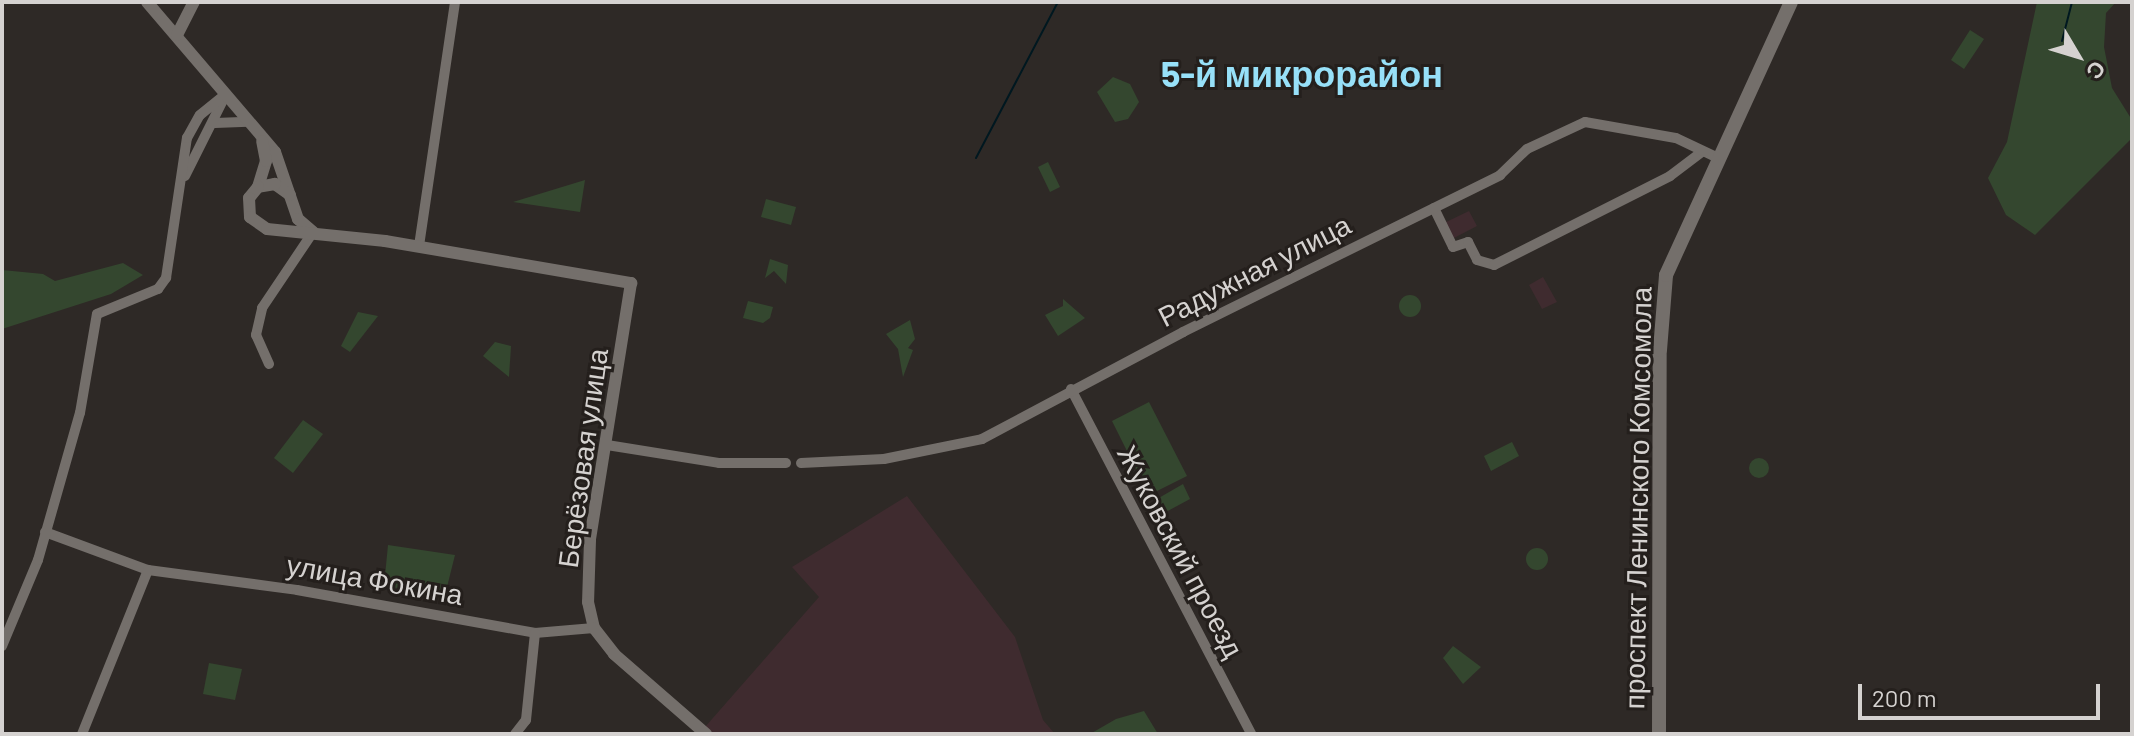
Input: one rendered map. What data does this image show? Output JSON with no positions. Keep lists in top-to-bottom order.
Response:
{
  "streets": {
    "main road": ["проспект Ленинского Комсомола"],
    "street": [
      "Радужная улица",
      "Берёзовая улица",
      "Жуковский проезд",
      "улица Фокина"
    ]
  },
  "crossings": [
    ["Радужная улица", "проспект Ленинского Комсомола"],
    ["Радужная улица", "Жуковский проезд"],
    ["Берёзовая улица", "улица Фокина"]
  ],
  "districts": ["5-й микрорайон"],
  "scale_bar": "200 m",
  "north": "bottom right"
}
